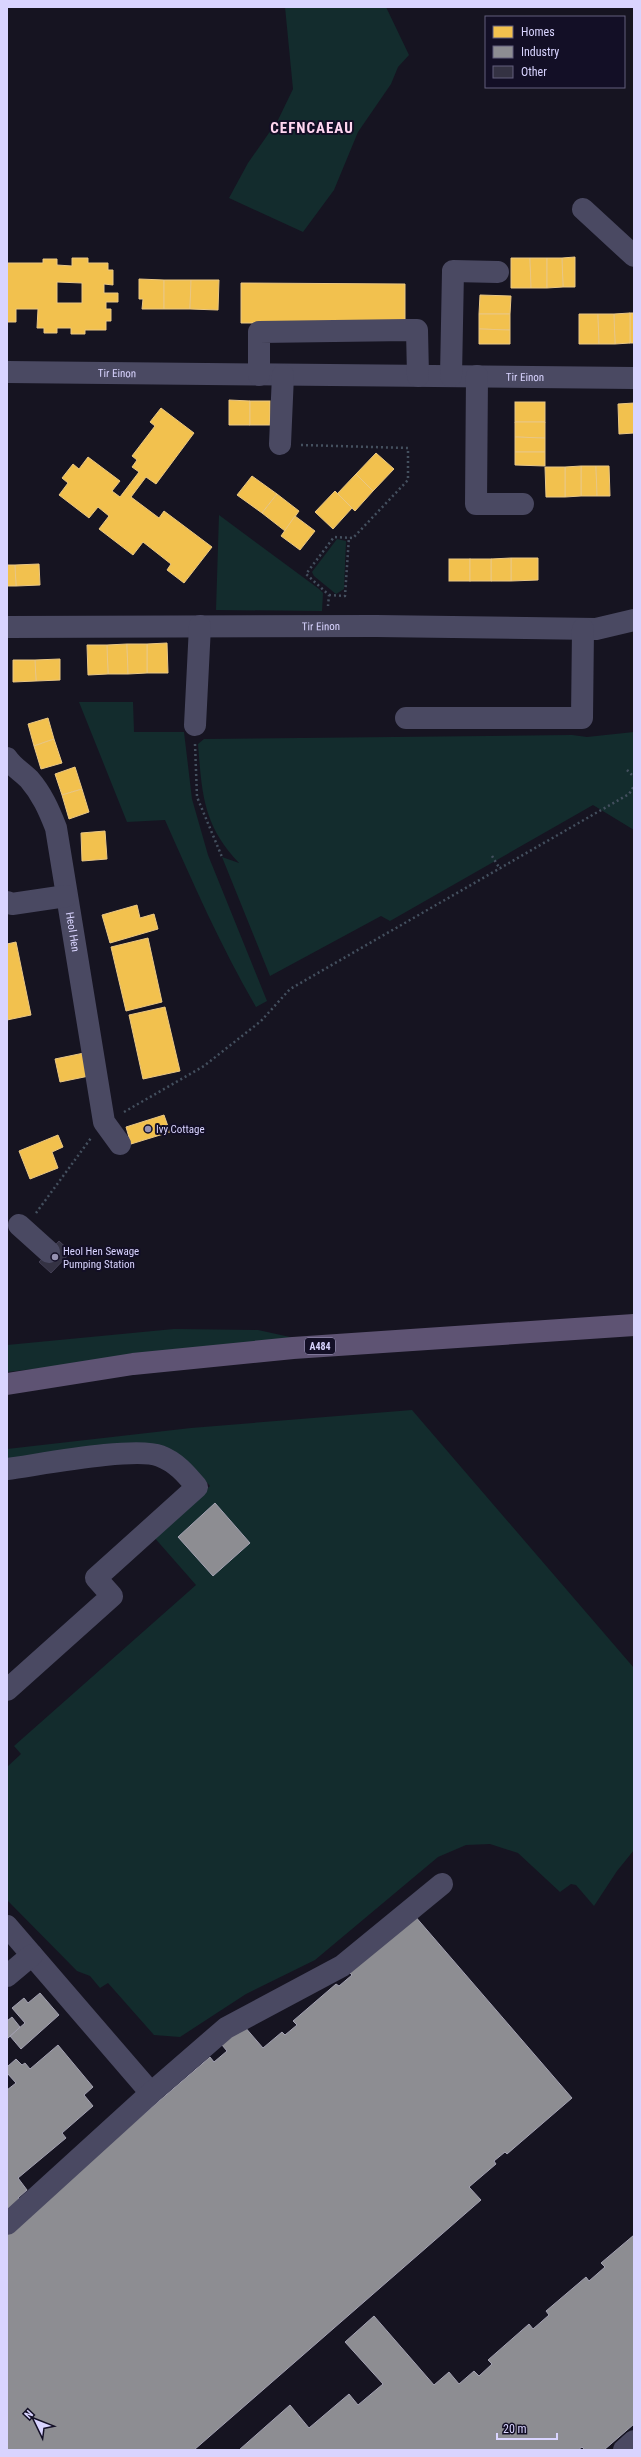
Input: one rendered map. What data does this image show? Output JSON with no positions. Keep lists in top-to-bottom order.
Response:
{
  "streets": {
    "main road": ["A484"],
    "street": ["Tir Einon", "Heol Hen"]
  },
  "districts": ["CEFNCAEAU"],
  "places": ["Ivy Cottage", "Heol Hen Sewage Pumping Station"],
  "legend": ["Homes", "Industry", "Other"],
  "scale_bar": "20 m",
  "north": "top left"
}
